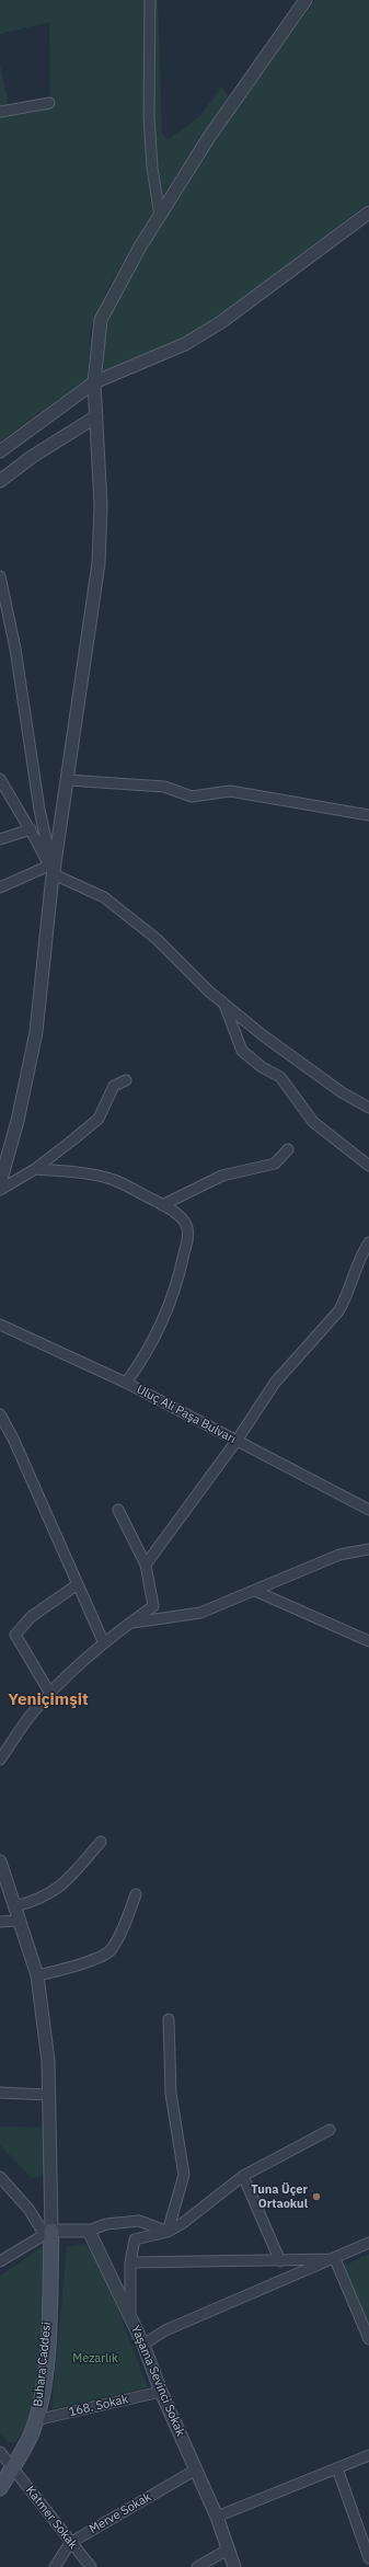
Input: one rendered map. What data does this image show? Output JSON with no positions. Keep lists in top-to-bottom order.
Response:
{
  "streets": {
    "main road": ["Buhara Caddesi"],
    "street": [
      "Uluç Ali Paşa Bulvarı",
      "Yaşama Sevinci Sokak",
      "168. Sokak",
      "Merve Sokak",
      "Katmer Sokak"
    ]
  },
  "crossings": [
    ["Buhara Caddesi", "168. Sokak"],
    ["Buhara Caddesi", "Katmer Sokak"],
    ["Yaşama Sevinci Sokak", "168. Sokak"],
    ["Yaşama Sevinci Sokak", "Merve Sokak"],
    ["Merve Sokak", "Katmer Sokak"]
  ],
  "districts": ["Yeniçimşit"],
  "parks": ["Mezarlık"],
  "places": ["Tuna Üçer Ortaokul"]
}
